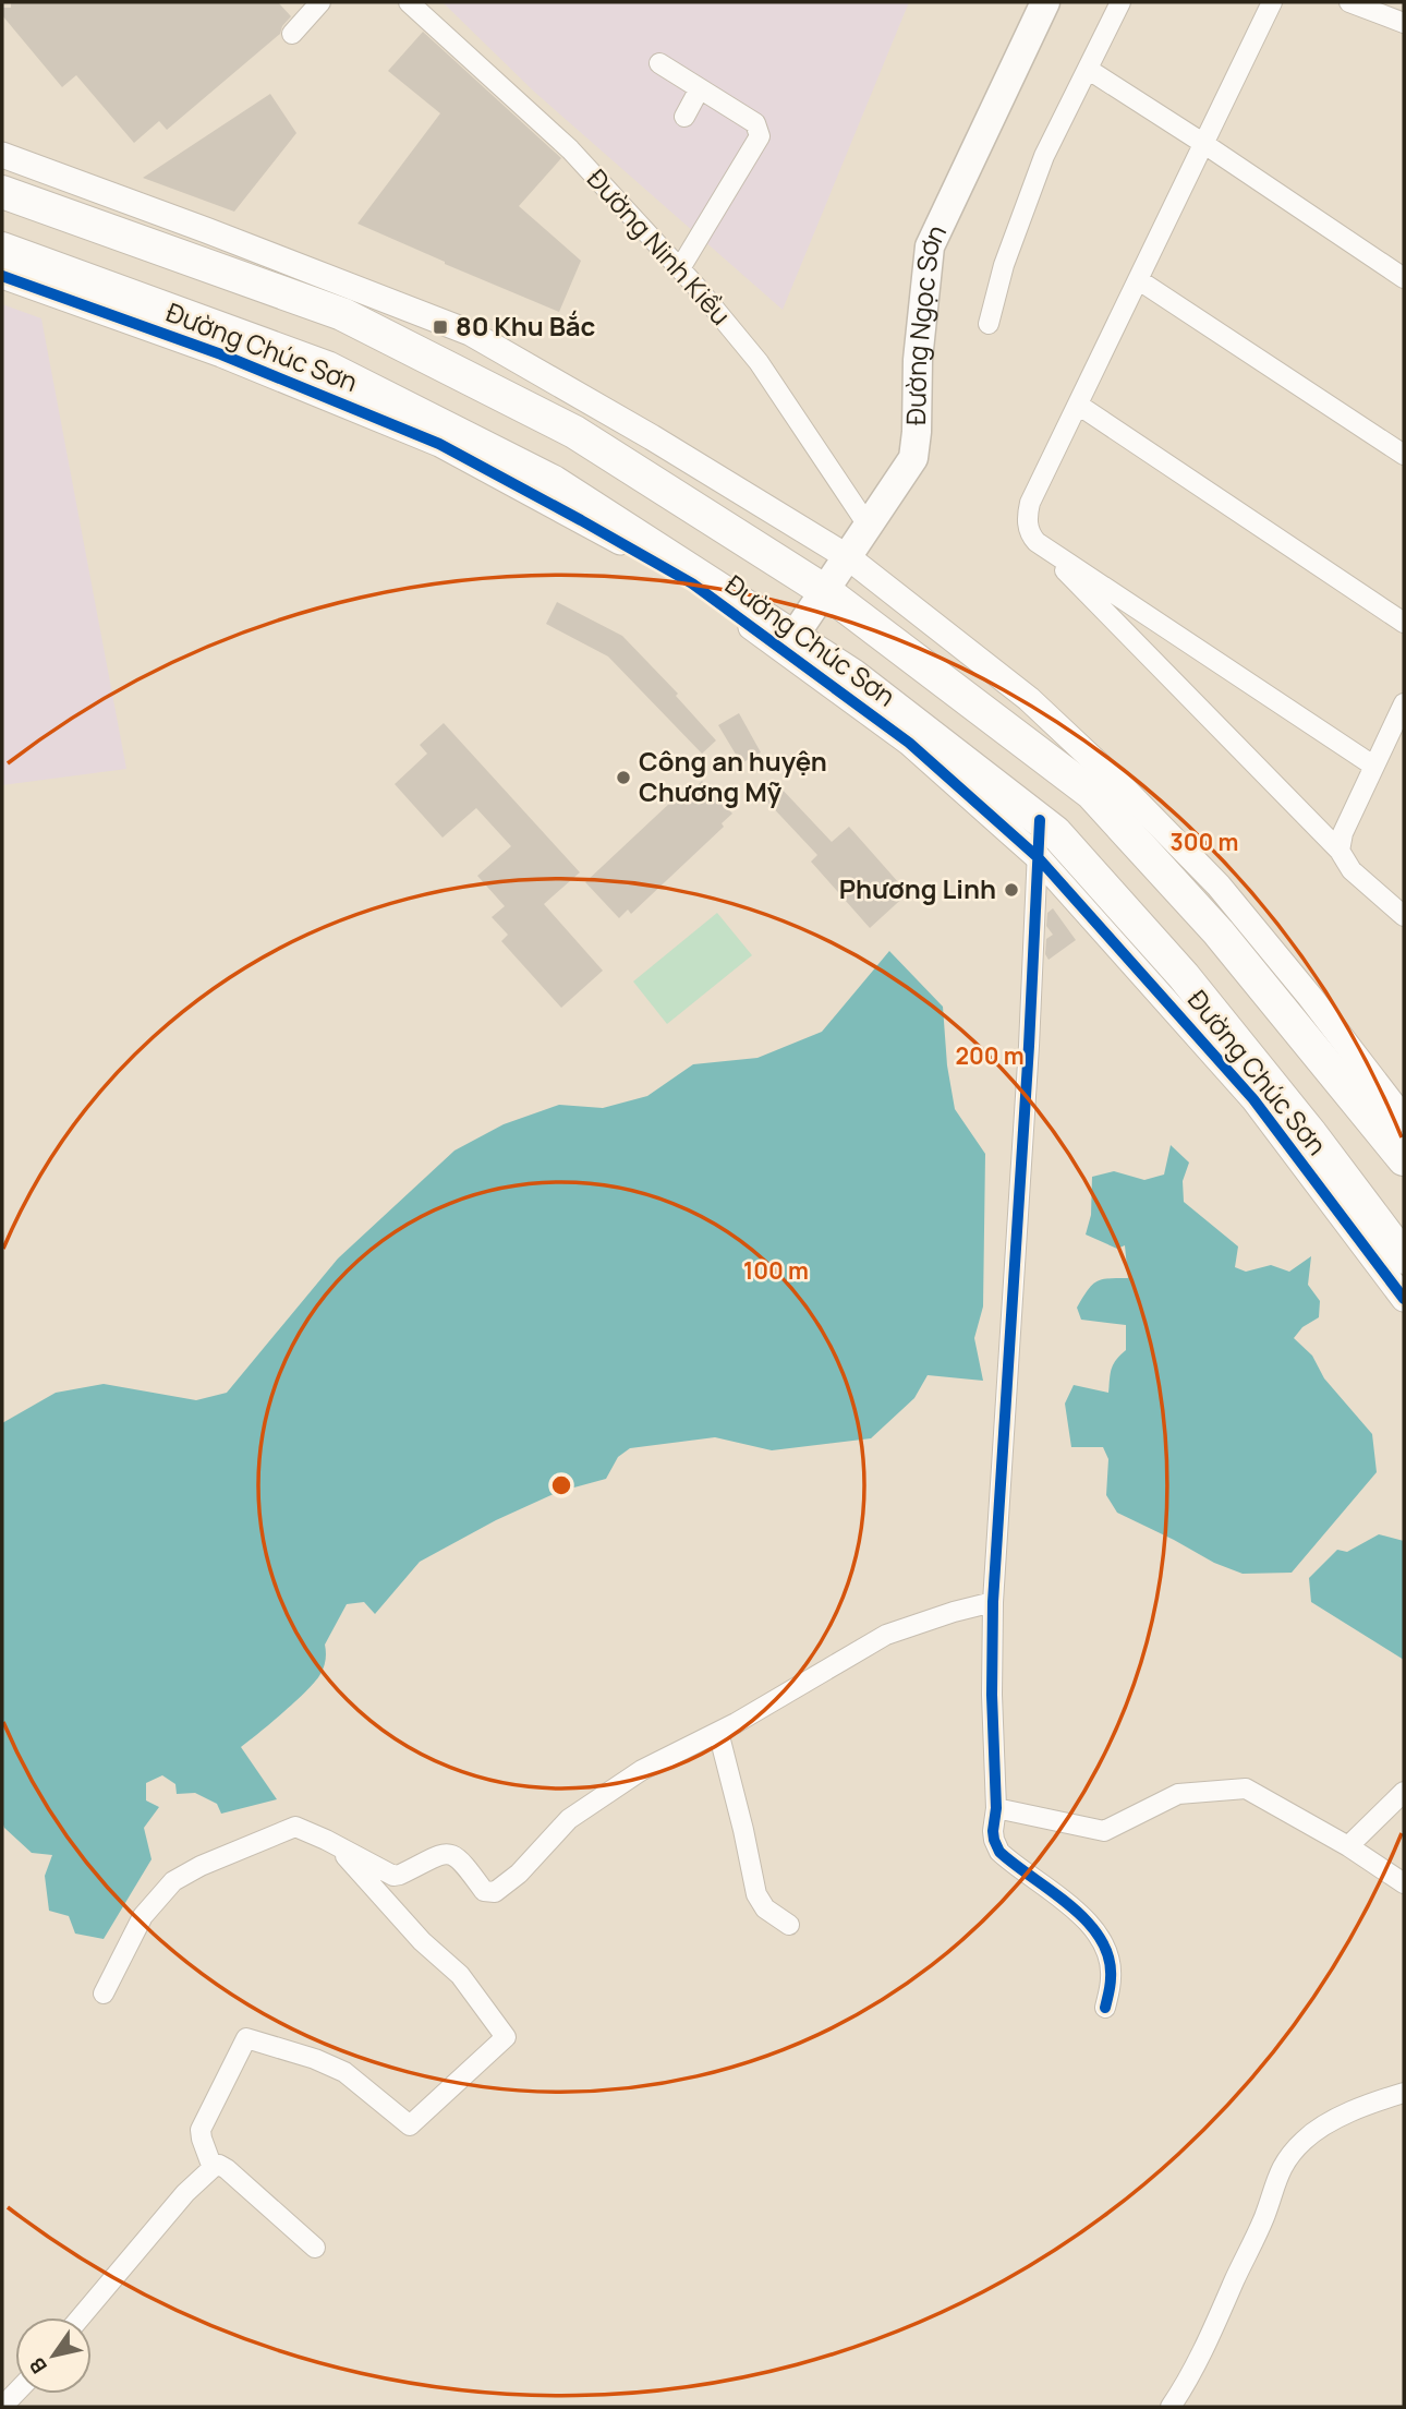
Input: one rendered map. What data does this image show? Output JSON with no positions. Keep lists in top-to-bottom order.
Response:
{
  "streets": {
    "highway": ["Đường Chúc Sơn"],
    "main road": ["Đường Ngọc Sơn"],
    "street": ["Đường Ninh Kiều"]
  },
  "crossings": [
    ["Đường Ninh Kiều", "Đường Ngọc Sơn"],
    ["Đường Ngọc Sơn", "Đường Chúc Sơn"]
  ],
  "places": {
    "transit": ["80 Khu Bắc"],
    "other": ["Công an huyện Chương Mỹ", "Phương Linh"]
  },
  "north": "bottom left",
  "rings": ["300 m", "200 m", "100 m"]
}
